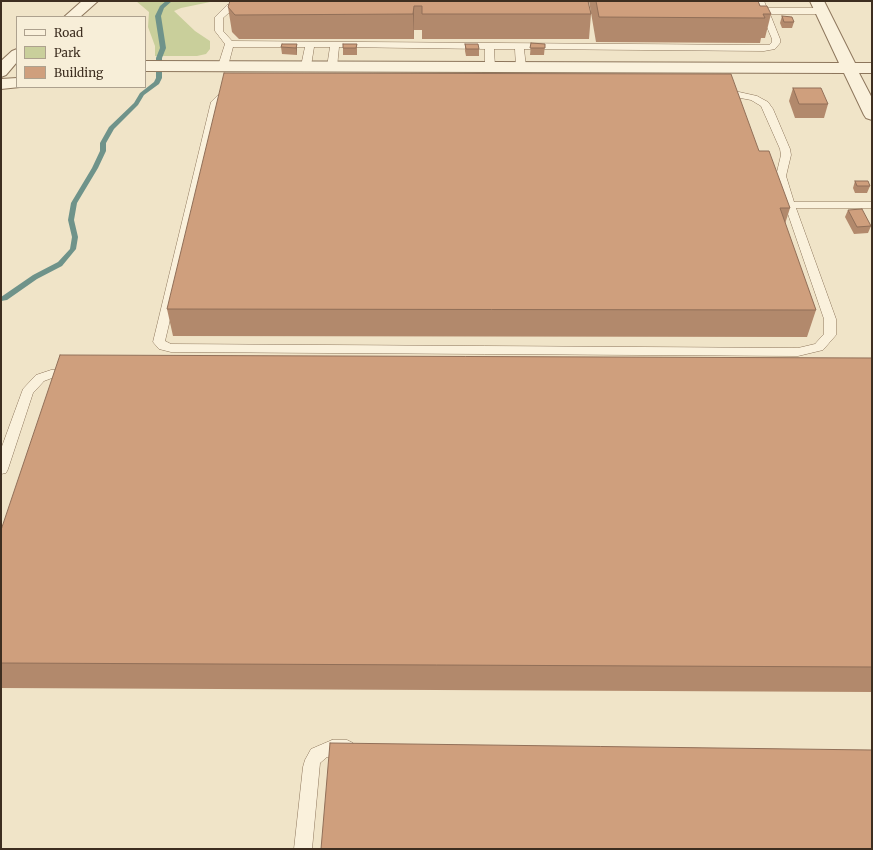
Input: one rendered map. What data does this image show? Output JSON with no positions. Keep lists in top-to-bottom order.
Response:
{
  "legend": ["Road", "Park", "Building"]
}
